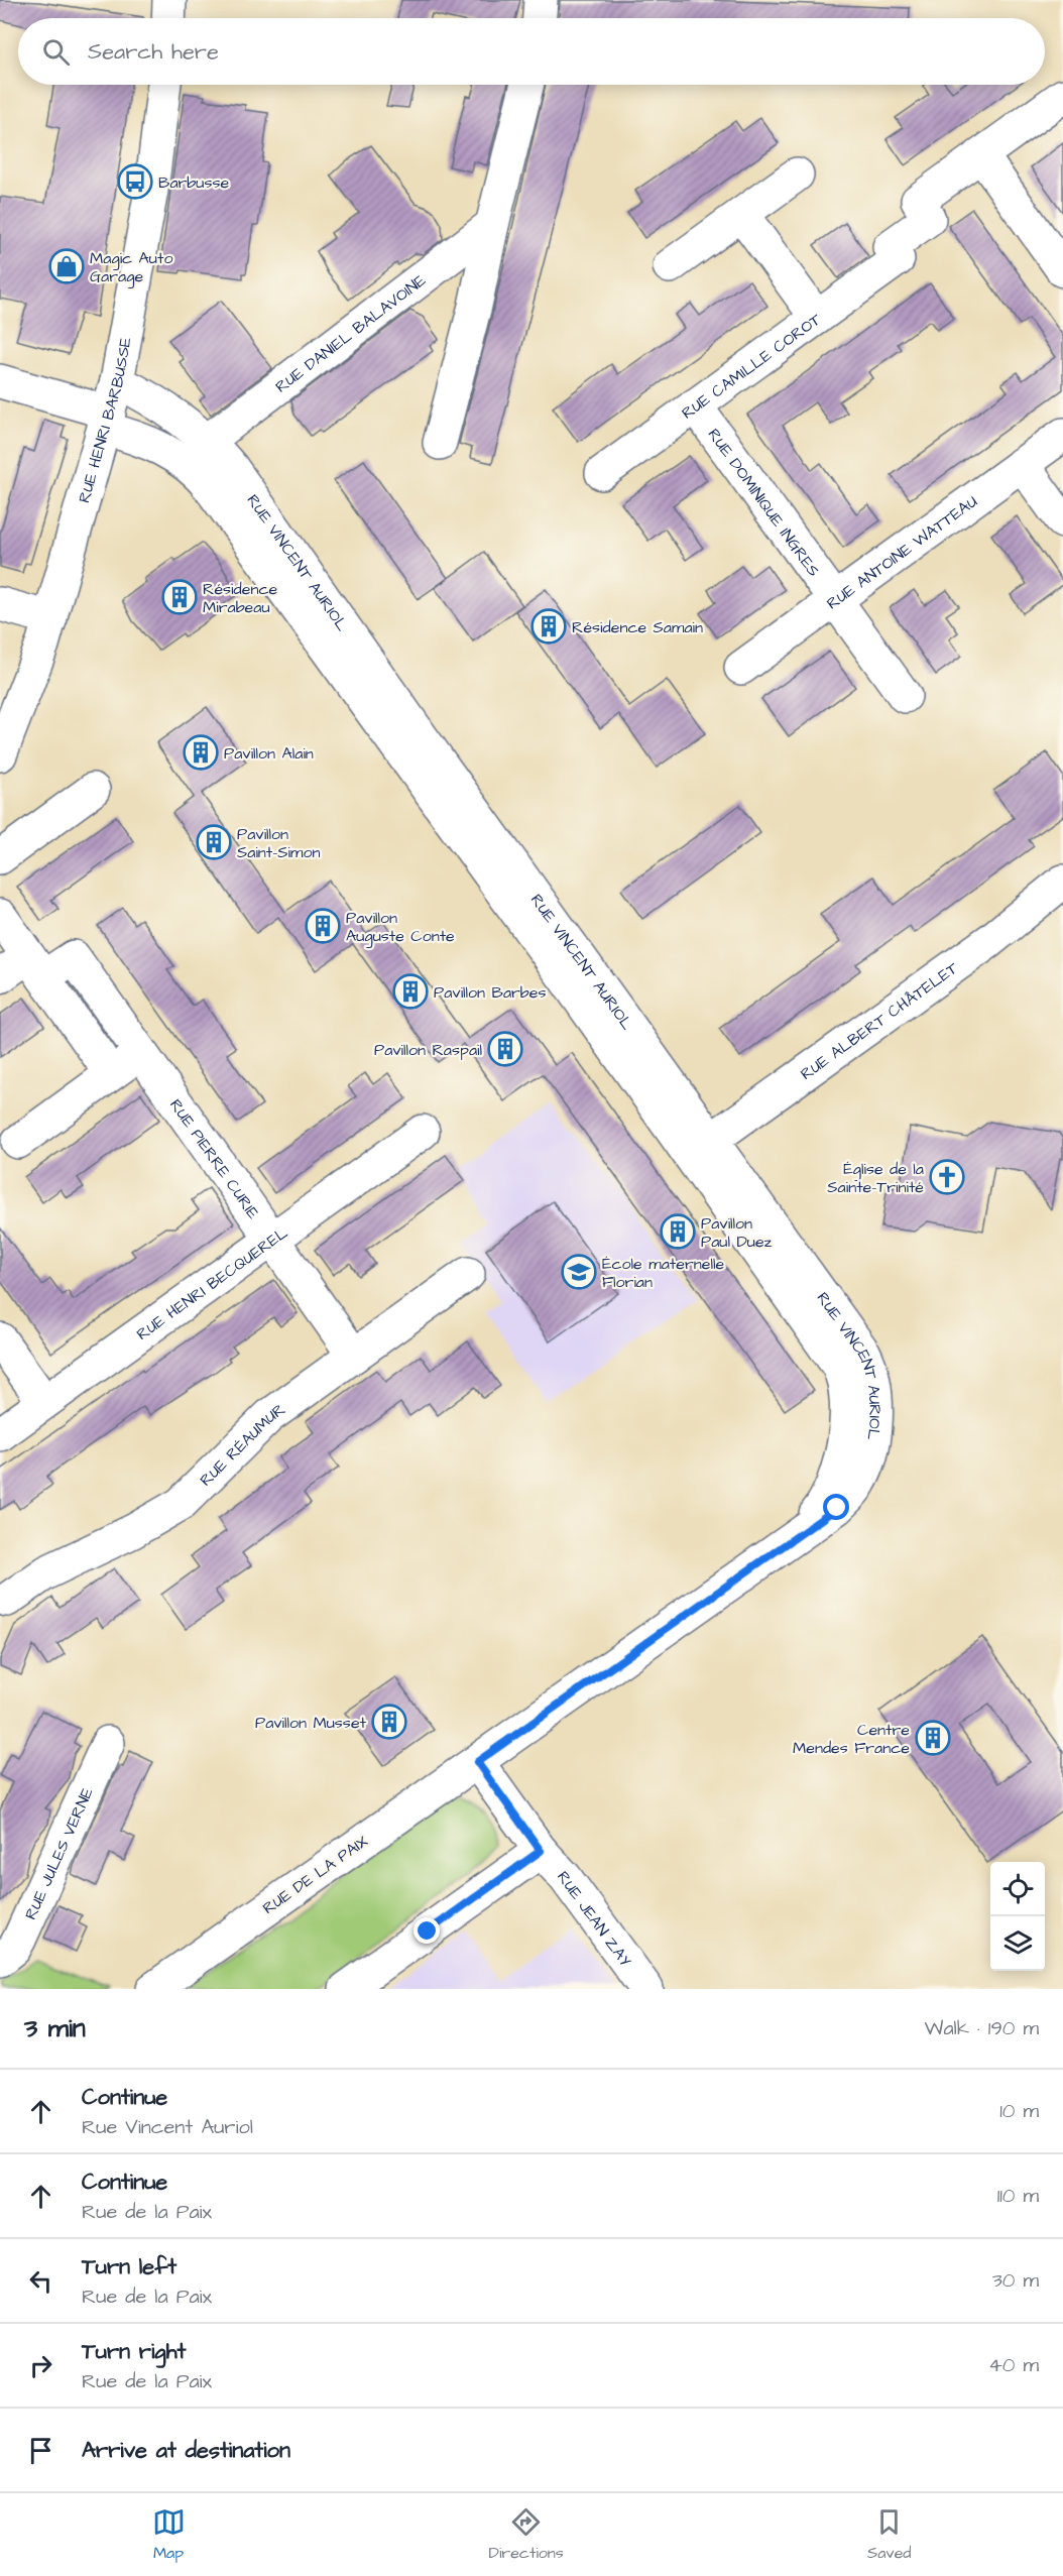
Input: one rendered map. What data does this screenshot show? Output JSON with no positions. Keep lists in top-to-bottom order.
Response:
{
  "streets": {
    "street": [
      "RUE DANIEL BALAVOINE",
      "RUE CAMILLE COROT",
      "RUE HENRI BARBUSSE",
      "RUE DOMINIQUE INGRES",
      "RUE ANTOINE WATTEAU",
      "RUE VINCENT AURIOL",
      "RUE ALBERT CHÂTELET",
      "RUE PIERRE CURIE",
      "RUE HENRI BECQUEREL",
      "RUE RÉAUMUR",
      "RUE JULES VERNE",
      "RUE DE LA PAIX",
      "RUE JEAN ZAY"
    ]
  },
  "crossings": [
    ["RUE DANIEL BALAVOINE", "RUE VINCENT AURIOL"],
    ["RUE CAMILLE COROT", "RUE DOMINIQUE INGRES"],
    ["RUE HENRI BARBUSSE", "RUE VINCENT AURIOL"],
    ["RUE DOMINIQUE INGRES", "RUE ANTOINE WATTEAU"],
    ["RUE VINCENT AURIOL", "RUE ALBERT CHÂTELET"],
    ["RUE VINCENT AURIOL", "RUE DE LA PAIX"],
    ["RUE PIERRE CURIE", "RUE HENRI BECQUEREL"],
    ["RUE PIERRE CURIE", "RUE RÉAUMUR"]
  ],
  "places": {
    "bus stop": ["Barbusse"],
    "shop": ["Magic Auto Garage"],
    "building": [
      "Résidence Mirabeau",
      "Résidence Samain",
      "Pavillon Alain",
      "Pavillon Saint-Simon",
      "Pavillon Auguste Conte",
      "Pavillon Barbes",
      "Pavillon Raspail",
      "Pavillon Paul Duez",
      "Pavillon Musset",
      "Centre Mendes France"
    ],
    "church": ["Église de la Sainte-Trinité"],
    "school or university": ["École maternelle Florian"]
  },
  "page": {
    "search": "Search here",
    "heading": ["3 min", "Walk · 190 m"],
    "list": [
      ["Continue", "Rue Vincent Auriol", "10 m"],
      ["Continue", "Rue de la Paix", "110 m"],
      ["Turn left", "Rue de la Paix", "30 m"],
      ["Turn right", "Rue de la Paix", "40 m"],
      "Arrive at destination"
    ],
    "nav": ["Map", "Directions", "Saved"]
  }
}
